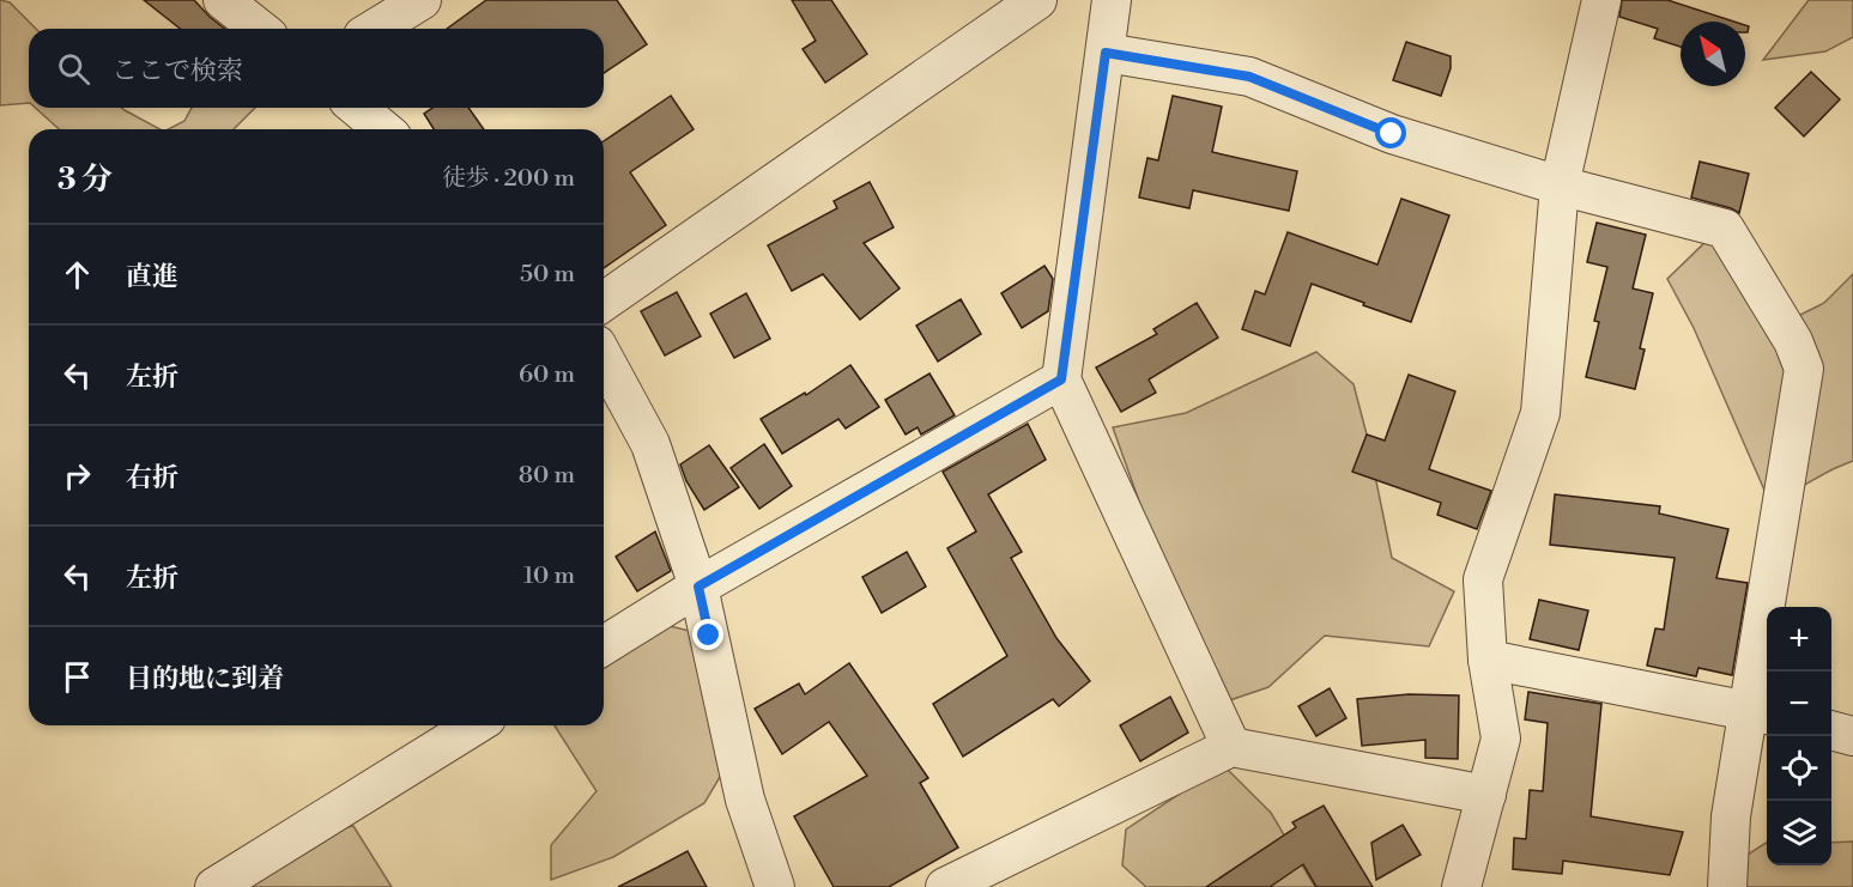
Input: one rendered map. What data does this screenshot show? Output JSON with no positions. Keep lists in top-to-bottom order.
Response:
{
  "north": "top left",
  "page": {
    "search": "ここで検索",
    "heading": ["3 分", "徒歩 · 200 m"],
    "list": [
      ["直進", "50 m"],
      ["左折", "60 m"],
      ["右折", "80 m"],
      ["左折", "10 m"],
      "目的地に到着"
    ],
    "map_buttons": ["+", "−"]
  }
}
